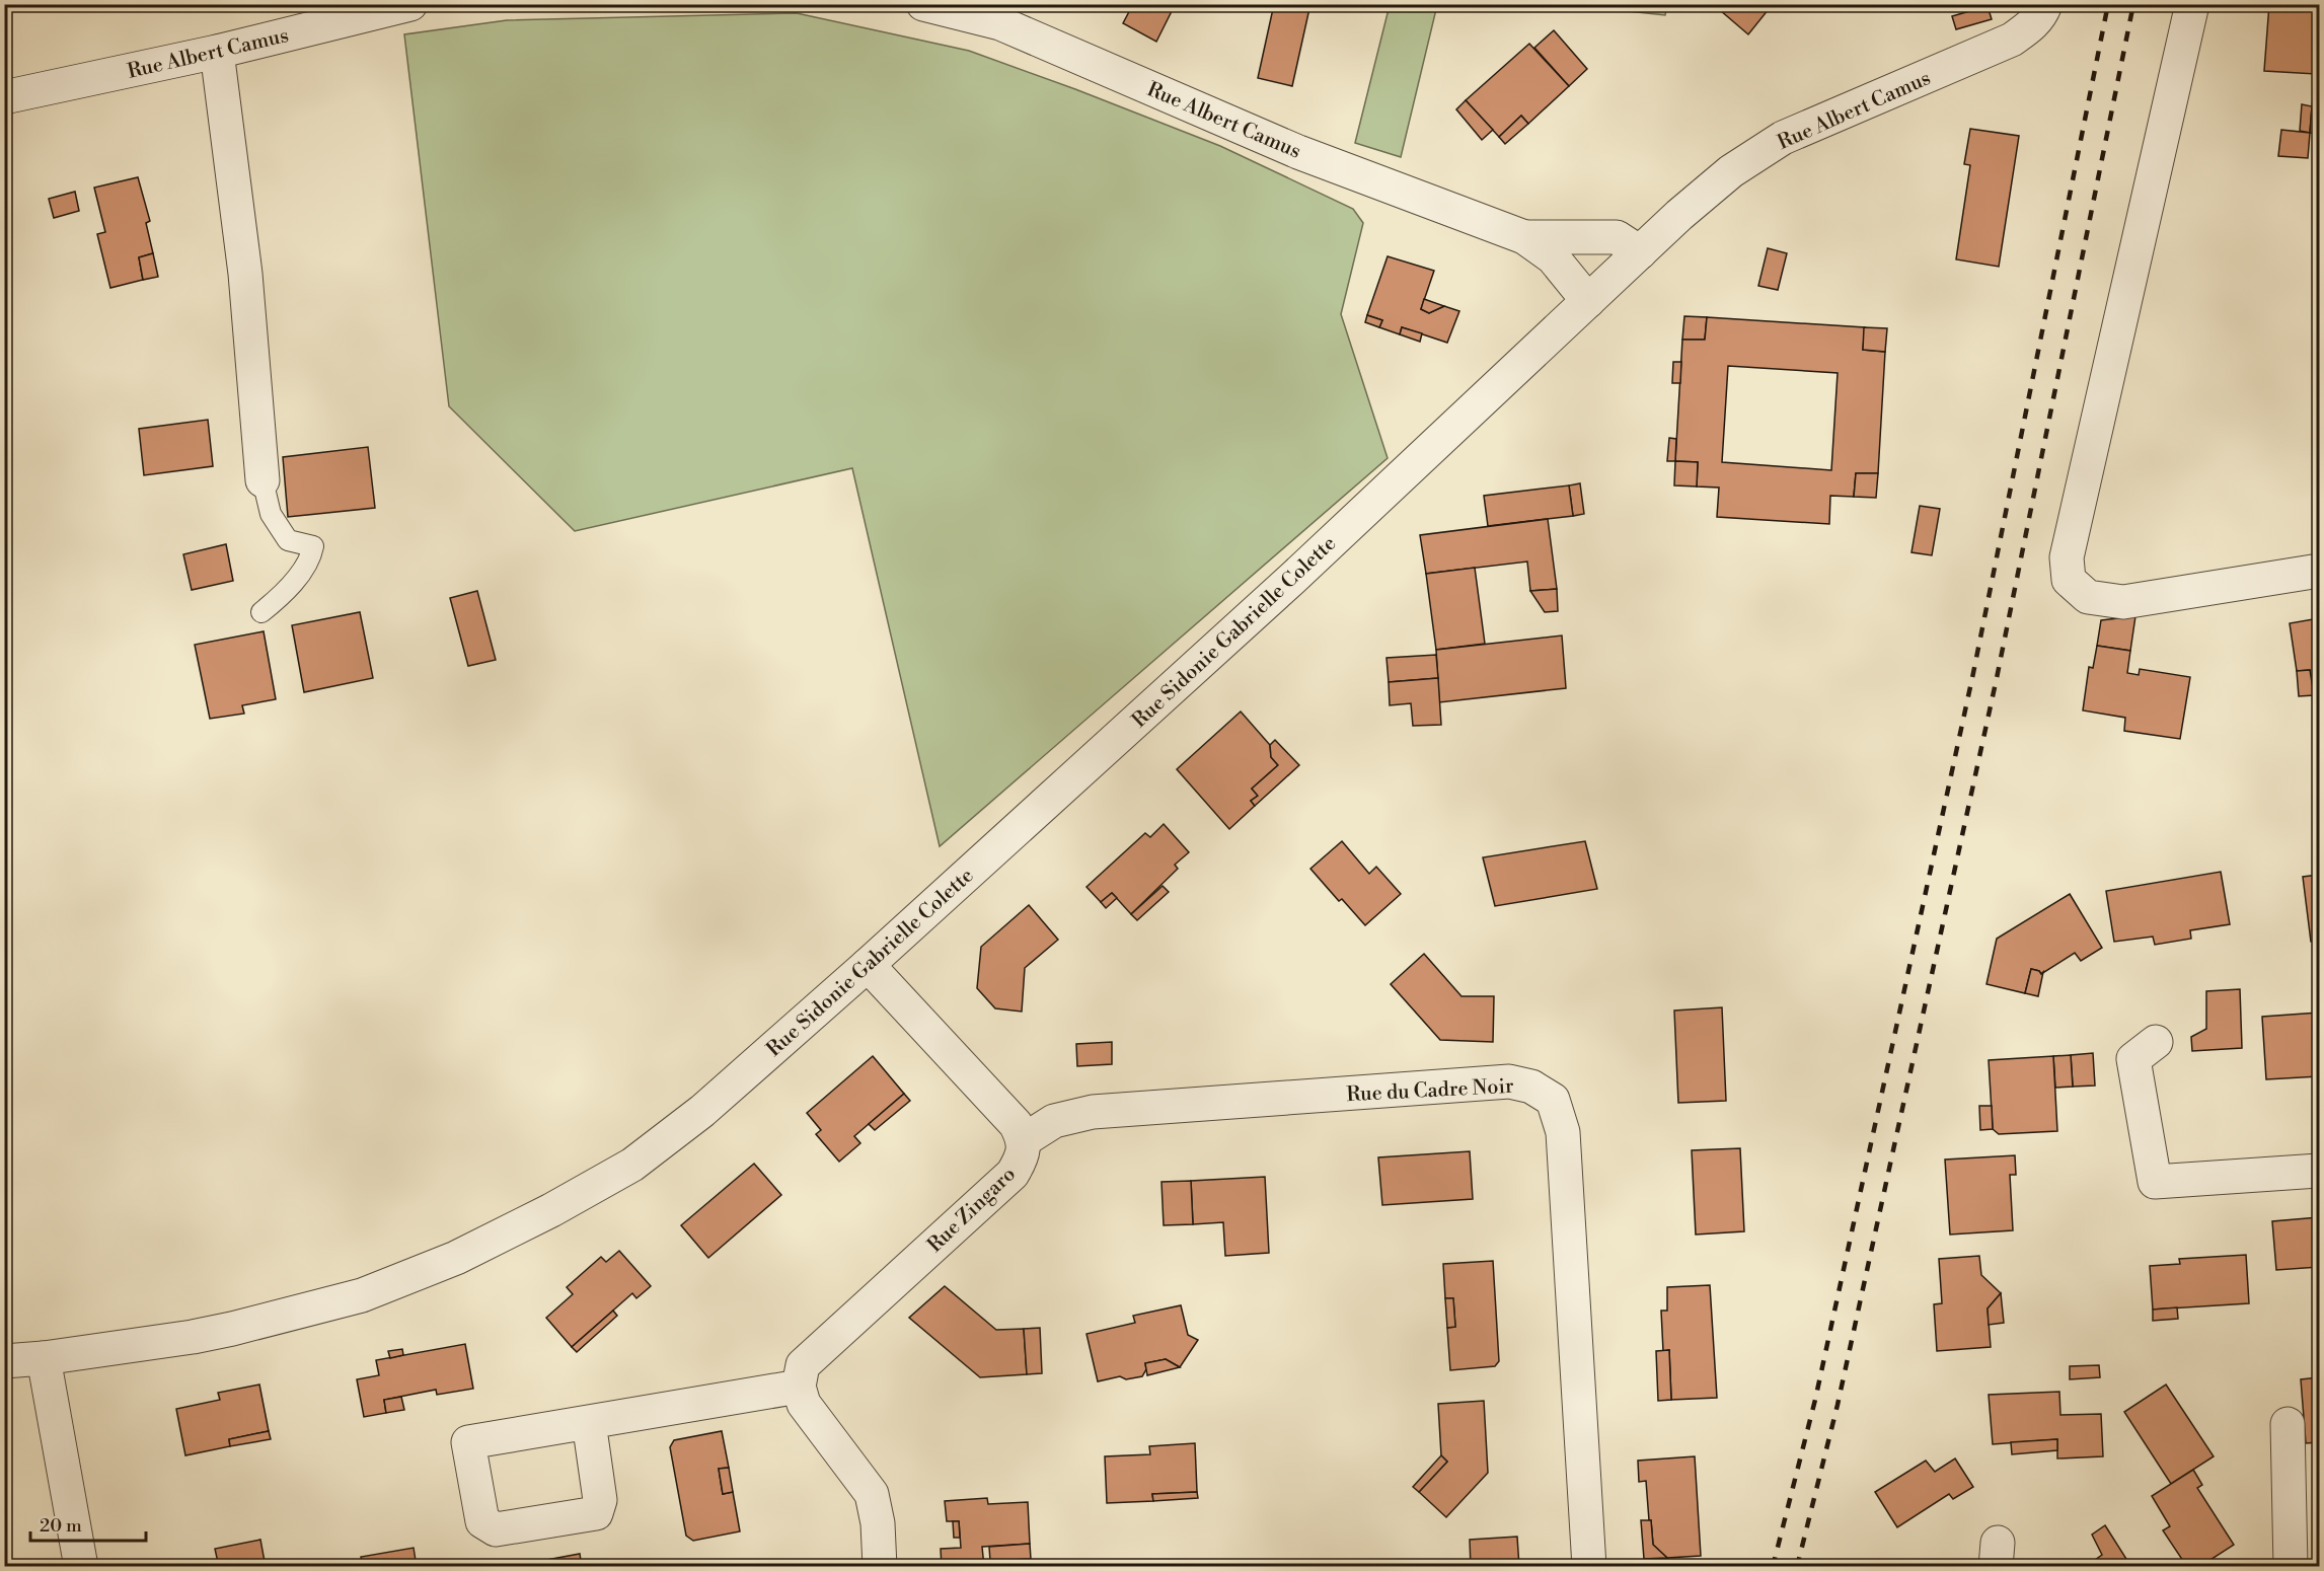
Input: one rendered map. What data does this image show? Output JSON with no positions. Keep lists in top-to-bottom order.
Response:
{
  "streets": {
    "street": [
      "Rue Albert Camus",
      "Rue Sidonie Gabrielle Colette",
      "Rue du Cadre Noir",
      "Rue Zingaro"
    ]
  },
  "crossings": [
    ["Rue Albert Camus", "Rue Sidonie Gabrielle Colette"],
    ["Rue du Cadre Noir", "Rue Zingaro"]
  ],
  "scale_bar": "20 m"
}
